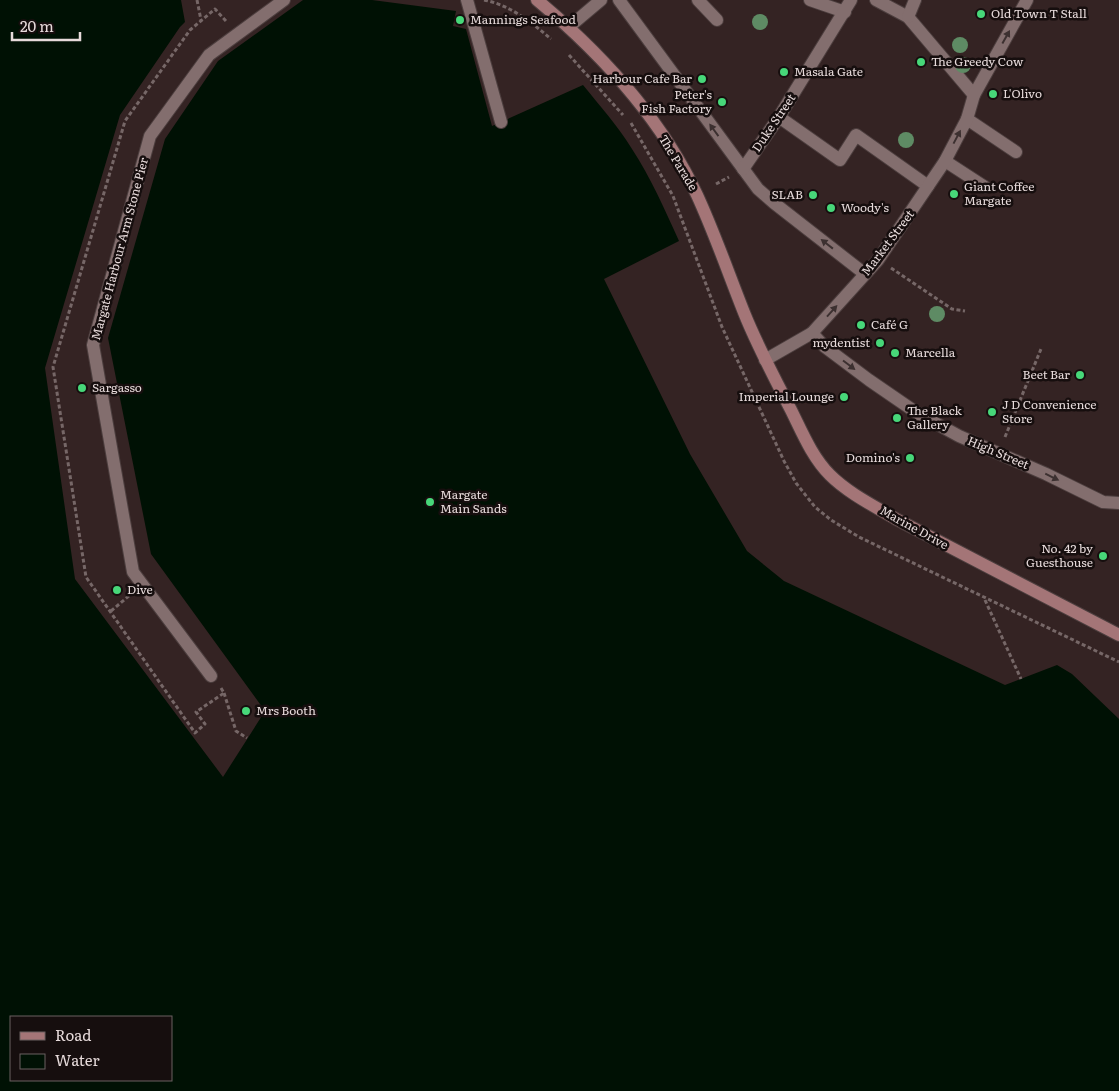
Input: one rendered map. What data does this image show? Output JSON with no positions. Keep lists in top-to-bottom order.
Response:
{
  "streets": {
    "main road": ["The Parade", "Marine Drive"],
    "street": [
      "Duke Street",
      "Market Street",
      "Margate Harbour Arm Stone Pier",
      "High Street"
    ]
  },
  "crossings": [
    ["The Parade", "Market Street"],
    ["The Parade", "Marine Drive"],
    ["Market Street", "High Street"],
    ["Market Street", "Marine Drive"]
  ],
  "one_way": ["Market Street", "High Street"],
  "places": [
    "Old Town T Stall",
    "Mannings Seafood",
    "The Greedy Cow",
    "Masala Gate",
    "Harbour Cafe Bar",
    "L'Olivo",
    "Peter's Fish Factory",
    "Giant Coffee Margate",
    "SLAB",
    "Woody's",
    "Café G",
    "mydentist",
    "Marcella",
    "Beet Bar",
    "Sargasso",
    "Imperial Lounge",
    "J D Convenience Store",
    "The Black Gallery",
    "Domino's",
    "Margate Main Sands",
    "No. 42 by Guesthouse",
    "Dive",
    "Mrs Booth"
  ],
  "legend": ["Road", "Water"],
  "scale_bar": "20 m"
}
